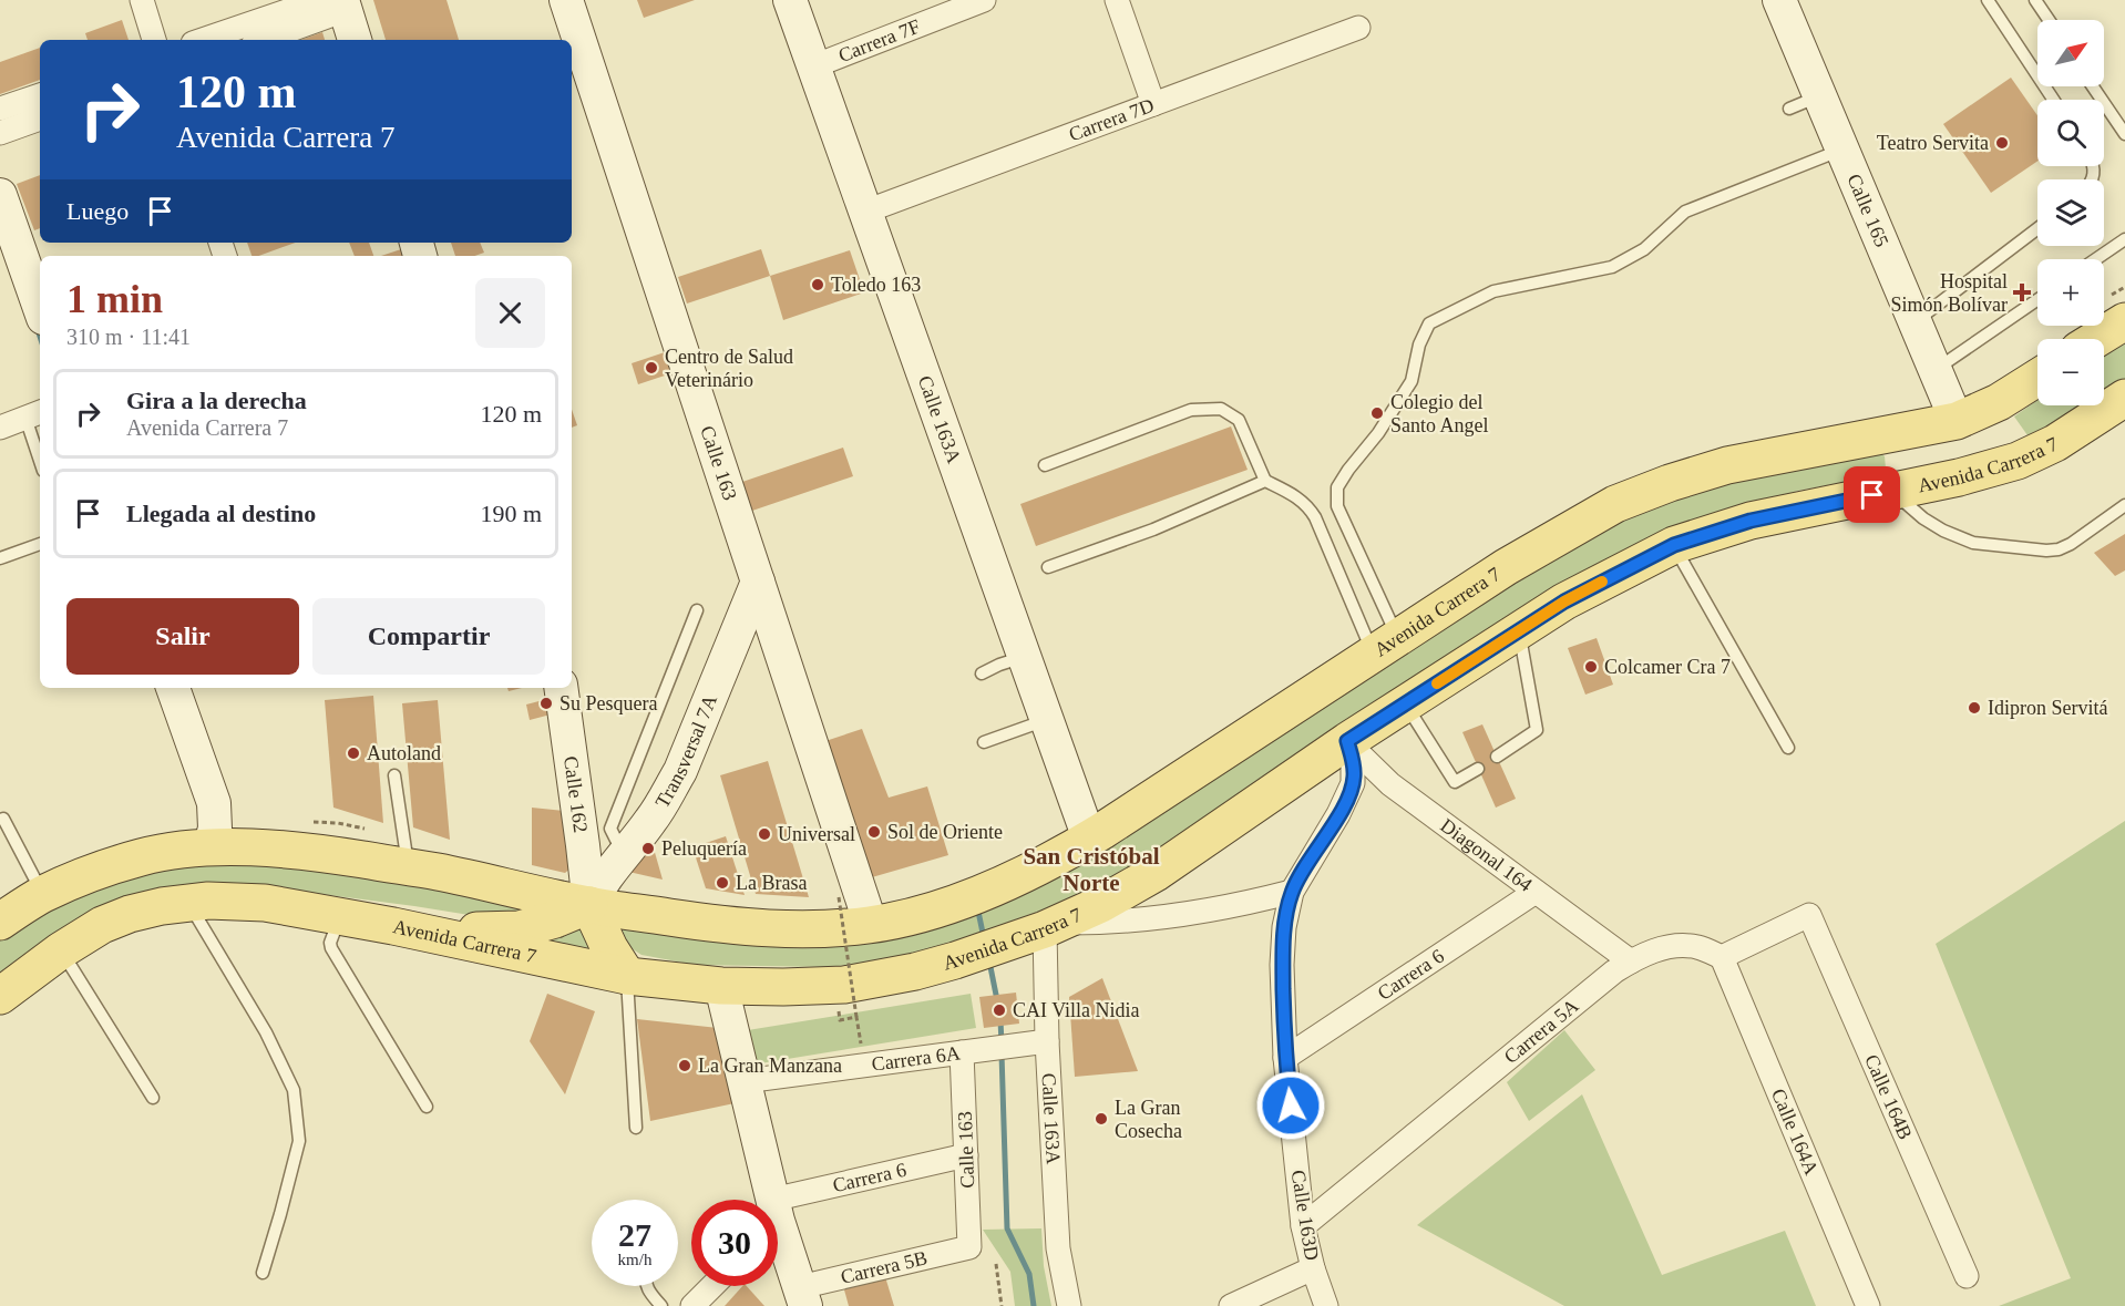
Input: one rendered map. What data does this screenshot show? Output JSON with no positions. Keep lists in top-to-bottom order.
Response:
{
  "streets": {
    "main road": ["Avenida Carrera 7"],
    "street": [
      "Carrera 7F",
      "Carrera 7D",
      "Calle 165",
      "Calle 163A",
      "Calle 163",
      "Transversal 7A",
      "Calle 162",
      "Diagonal 164",
      "Carrera 6",
      "Carrera 5A",
      "Carrera 6A",
      "Calle 164B",
      "Calle 164A",
      "Calle 163D",
      "Carrera 5B"
    ]
  },
  "crossings": [
    ["Carrera 7F", "Calle 163A"],
    ["Carrera 7D", "Calle 163A"],
    ["Calle 165", "Avenida Carrera 7"],
    ["Calle 163A", "Avenida Carrera 7"],
    ["Calle 163A", "Carrera 6A"],
    ["Calle 163", "Avenida Carrera 7"],
    ["Calle 163", "Transversal 7A"],
    ["Calle 163", "Carrera 6"],
    ["Calle 163", "Carrera 6A"],
    ["Calle 163", "Carrera 5B"],
    ["Avenida Carrera 7", "Transversal 7A"],
    ["Avenida Carrera 7", "Calle 162"],
    ["Avenida Carrera 7", "Diagonal 164"],
    ["Avenida Carrera 7", "Calle 163D"],
    ["Transversal 7A", "Calle 162"],
    ["Diagonal 164", "Carrera 6"],
    ["Diagonal 164", "Carrera 5A"],
    ["Diagonal 164", "Calle 163D"],
    ["Carrera 6", "Calle 163D"],
    ["Carrera 5A", "Calle 164B"],
    ["Carrera 5A", "Calle 164A"],
    ["Carrera 5A", "Calle 163D"],
    ["Calle 164B", "Calle 164A"]
  ],
  "districts": ["San Cristóbal Norte"],
  "places": {
    "other": [
      "Teatro Servita",
      "Toledo 163",
      "Centro de Salud Veterinário",
      "Colegio del Santo Angel",
      "Colcamer Cra 7",
      "Su Pesquera",
      "Idipron Servitá",
      "Autoland",
      "Sol de Oriente",
      "Universal",
      "Peluquería",
      "La Brasa",
      "CAI Villa Nidia",
      "La Gran Manzana",
      "La Gran Cosecha"
    ],
    "health": ["Hospital Simón Bolívar"]
  },
  "north": "top right",
  "page": {
    "map_buttons": ["+", "−"],
    "turn": ["120 m", "Avenida Carrera 7"],
    "then": "Luego",
    "heading": ["1 min", "310 m · 11:41"],
    "list": [
      {
        "name": "Gira a la derecha",
        "note": "Avenida Carrera 7",
        "value": "120 m"
      },
      {
        "name": "Llegada al destino",
        "value": "190 m"
      }
    ],
    "buttons": ["Salir", "Compartir"],
    "speed": "27 km/h",
    "limit": "30"
  }
}
